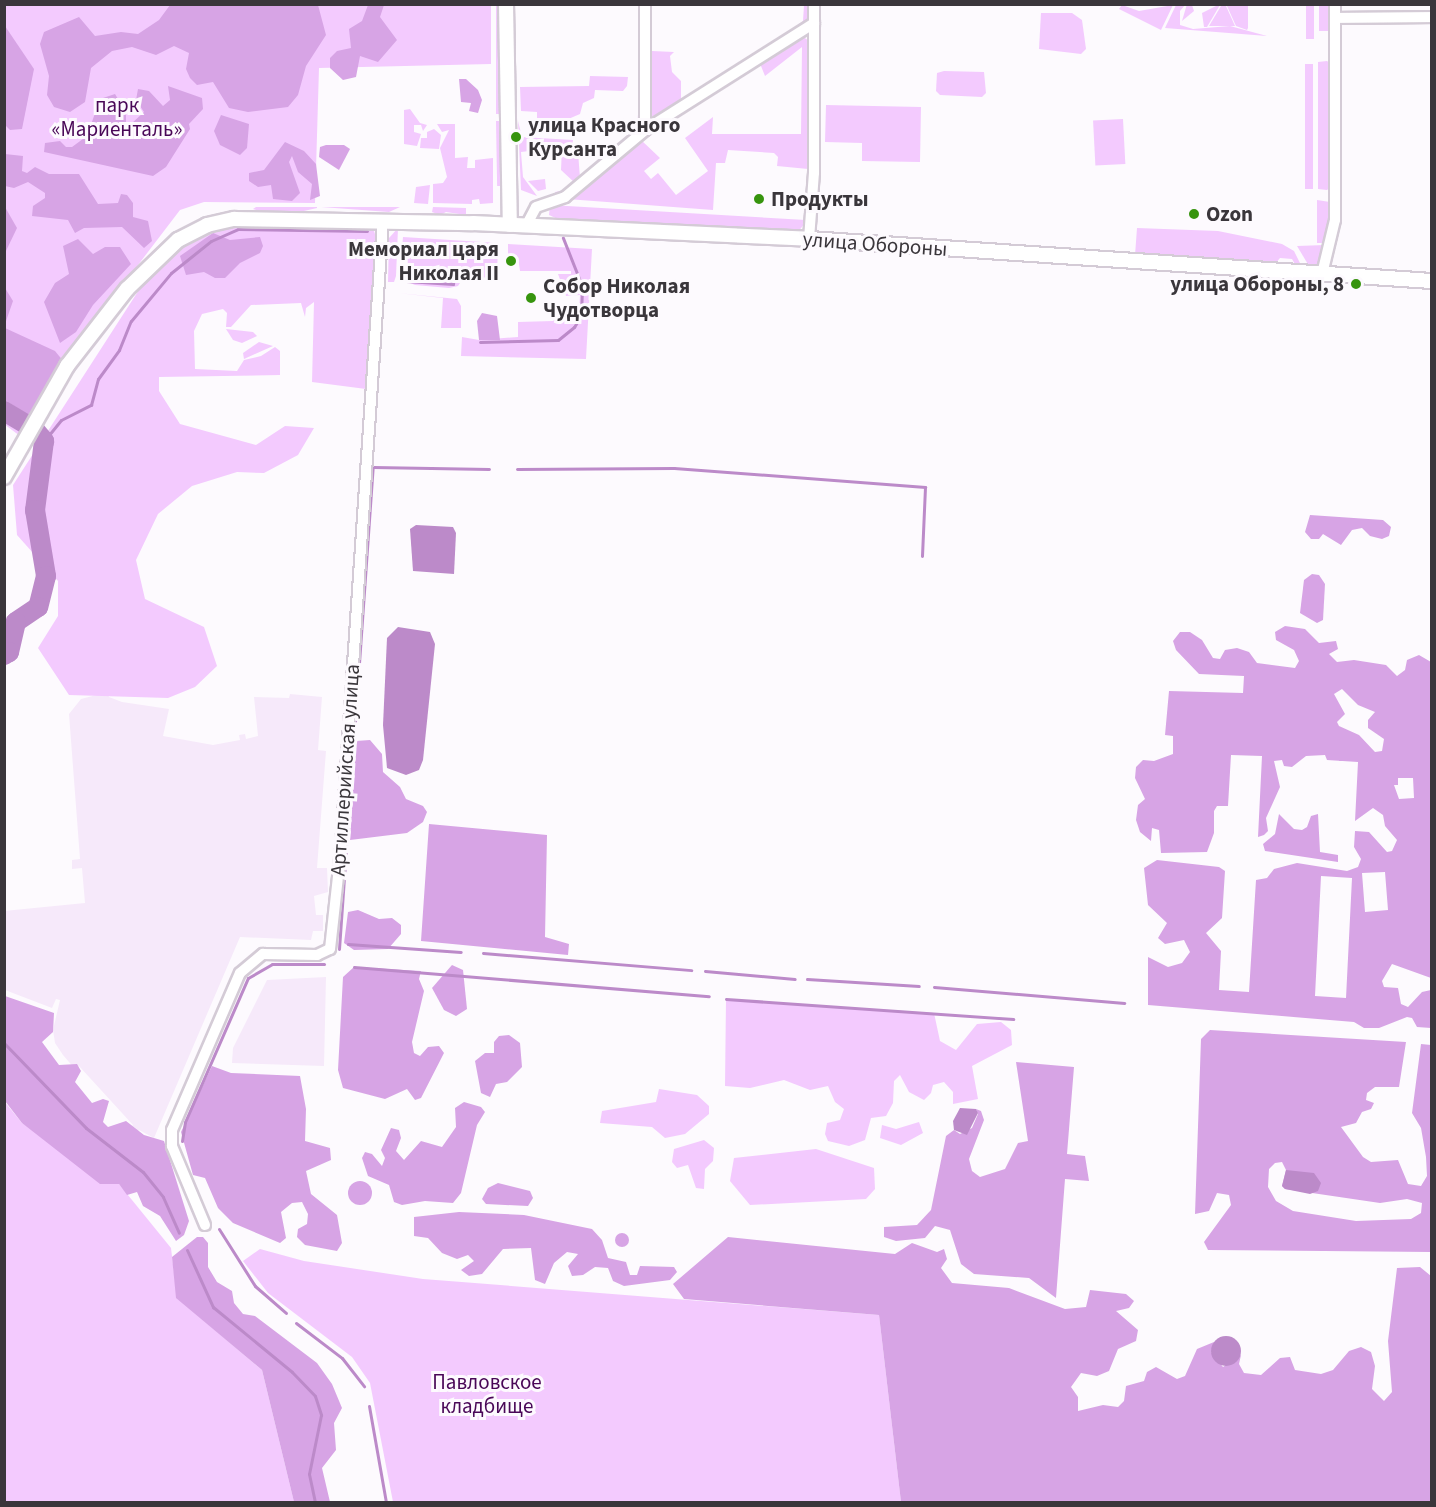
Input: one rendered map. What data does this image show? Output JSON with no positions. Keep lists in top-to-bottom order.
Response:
{
  "streets": {
    "street": ["улица Обороны", "Артиллерийская улица"]
  },
  "crossings": [
    ["улица Обороны", "Артиллерийская улица"]
  ],
  "parks": ["парк «Мариенталь»", "Павловское кладбище"],
  "places": [
    "улица Красного Курсанта",
    "Продукты",
    "Ozon",
    "Мемориал царя Николая II",
    "улица Обороны, 8",
    "Собор Николая Чудотворца"
  ]
}
